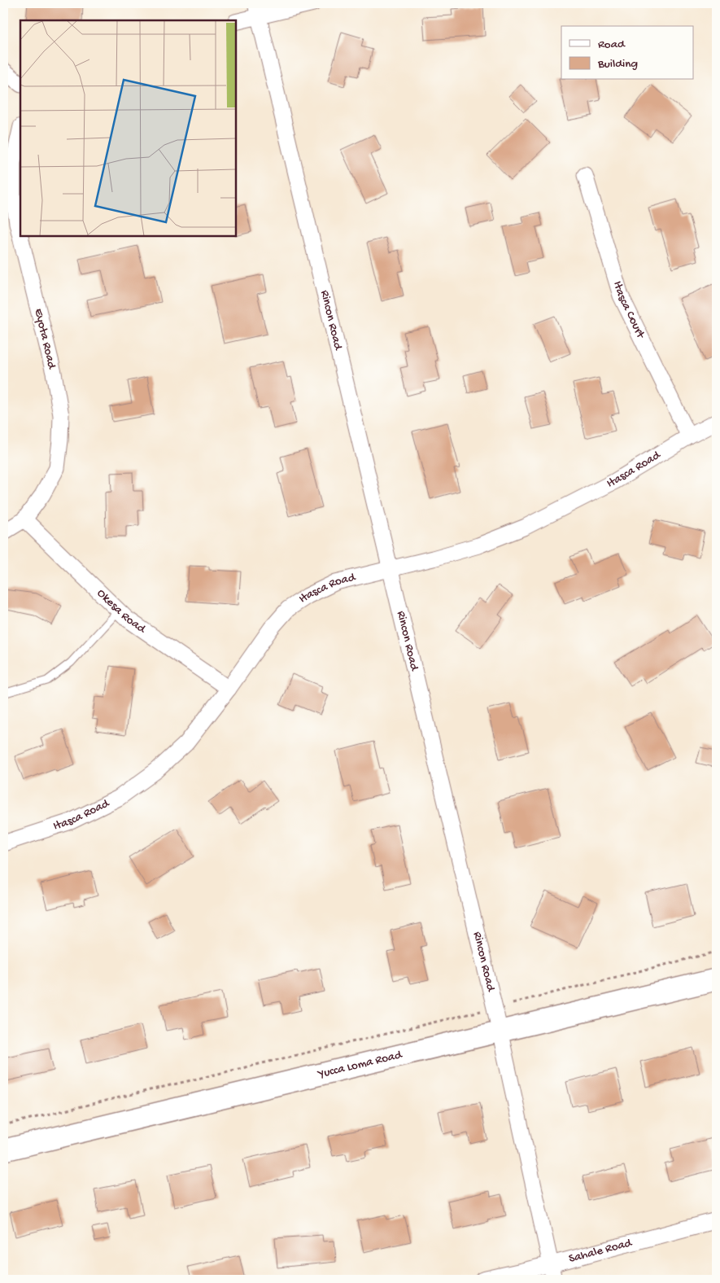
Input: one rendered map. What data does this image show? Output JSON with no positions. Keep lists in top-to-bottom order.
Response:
{
  "streets": {
    "main road": ["Yucca Loma Road"],
    "street": [
      "Itasca Court",
      "Rincon Road",
      "Eyota Road",
      "Itasca Road",
      "Okesa Road",
      "Sahale Road"
    ]
  },
  "crossings": [
    ["Itasca Court", "Itasca Road"],
    ["Rincon Road", "Itasca Road"],
    ["Rincon Road", "Yucca Loma Road"],
    ["Rincon Road", "Sahale Road"],
    ["Eyota Road", "Okesa Road"],
    ["Itasca Road", "Okesa Road"]
  ],
  "legend": ["Road", "Building"]
}
